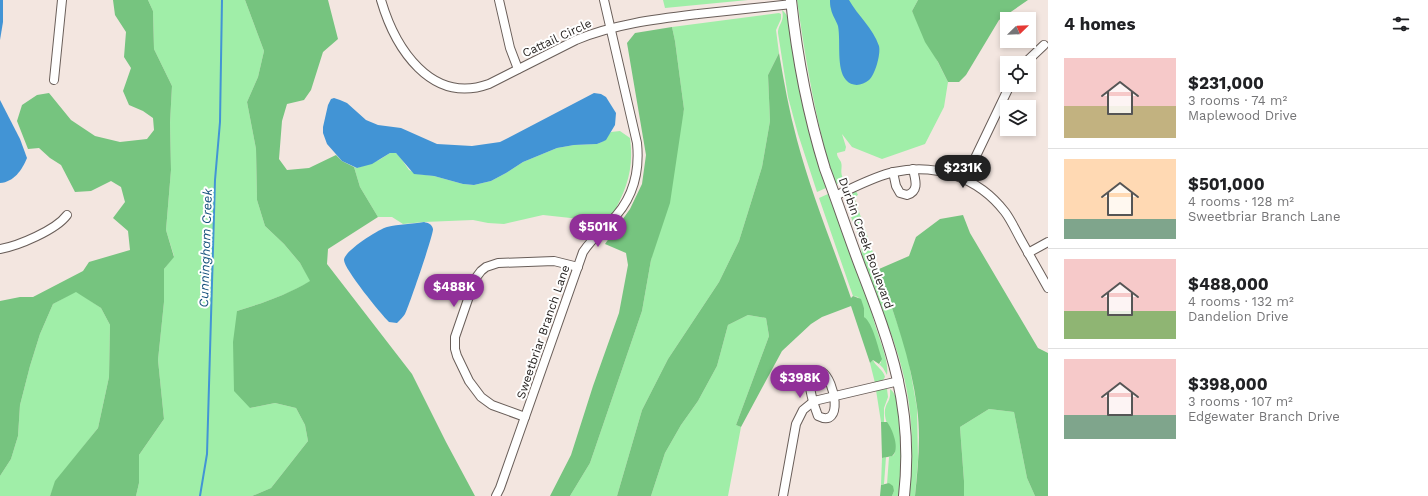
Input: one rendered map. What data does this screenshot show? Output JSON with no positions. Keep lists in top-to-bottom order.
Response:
{
  "streets": {
    "street": ["Cattail Circle", "Durbin Creek Boulevard", "Sweetbriar Branch Lane"]
  },
  "crossings": [
    ["Cattail Circle", "Durbin Creek Boulevard"],
    ["Cattail Circle", "Sweetbriar Branch Lane"]
  ],
  "water": ["Cunningham Creek"],
  "north": "top right",
  "page": {
    "heading": "4 homes",
    "list": [
      {
        "name": "$231,000",
        "note": "3 rooms · 74 m² · Maplewood Drive"
      },
      {
        "name": "$501,000",
        "note": "4 rooms · 128 m² · Sweetbriar Branch Lane"
      },
      {
        "name": "$488,000",
        "note": "4 rooms · 132 m² · Dandelion Drive"
      },
      {
        "name": "$398,000",
        "note": "3 rooms · 107 m² · Edgewater Branch Drive"
      }
    ],
    "price": [
      "$231K",
      "$501K",
      "$488K",
      "$398K"
    ]
  }
}
